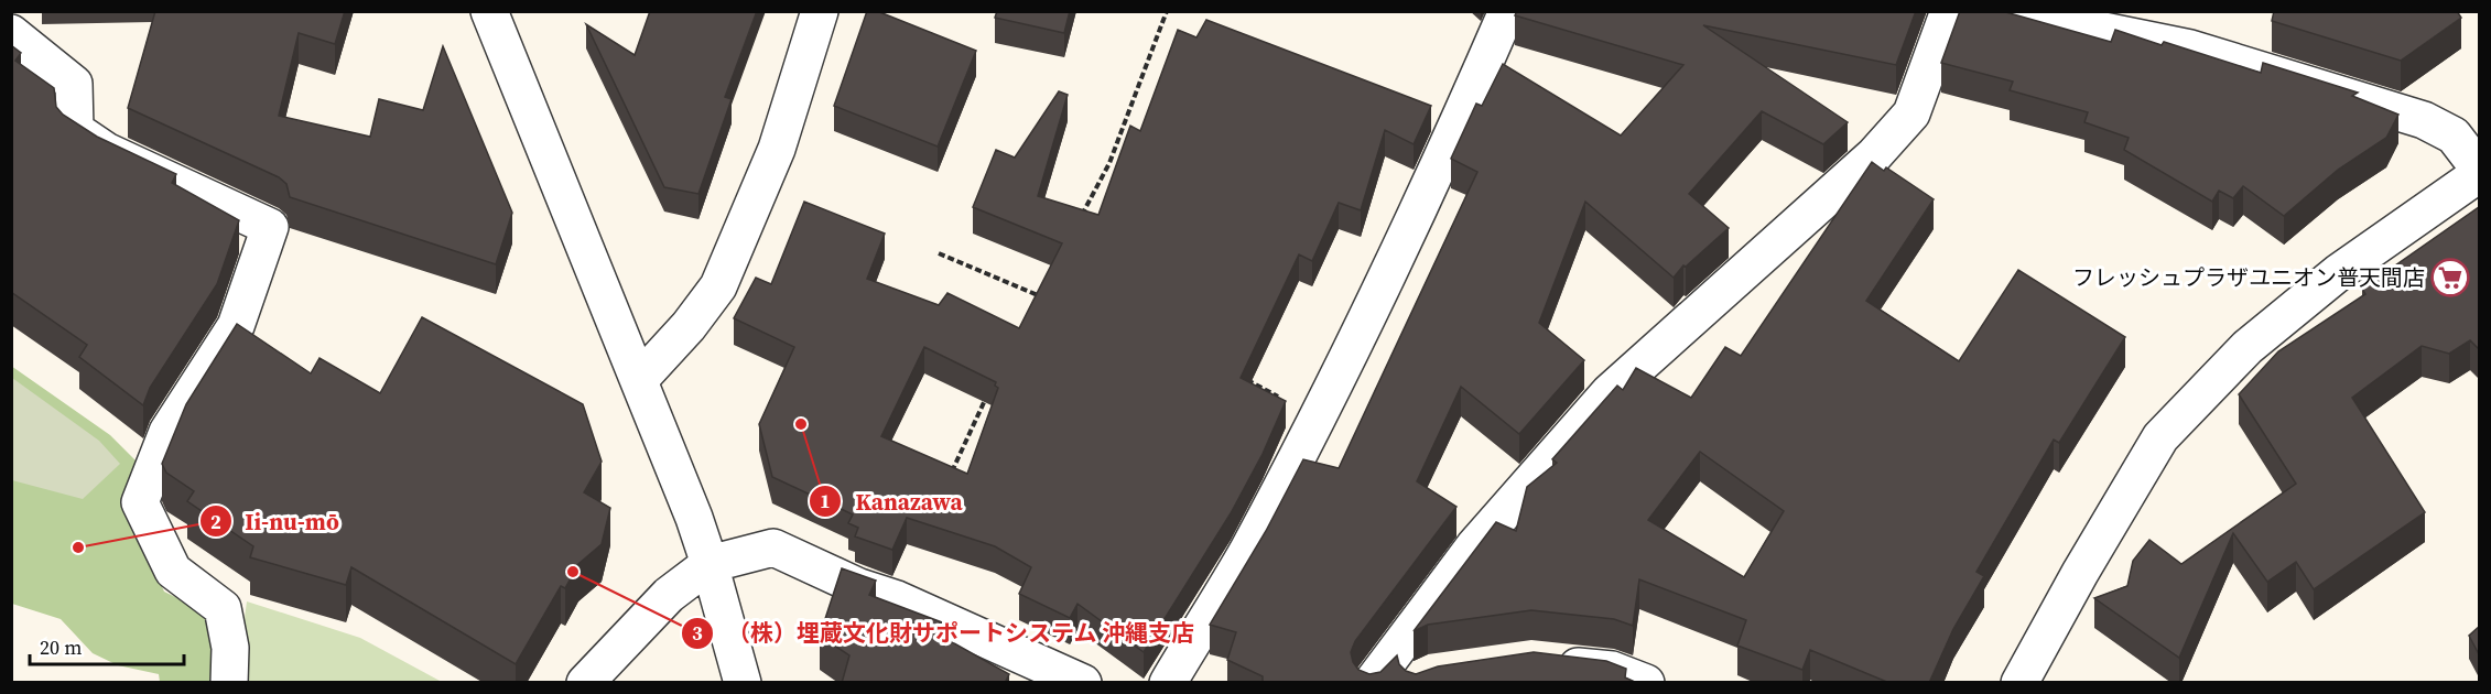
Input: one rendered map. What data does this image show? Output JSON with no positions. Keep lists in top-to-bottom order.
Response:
{
  "places": {
    "supermarket": ["フレッシュプラザユニオン普天間店"],
    "other": ["Kanazawa", "Ii-nu-mō", "（株）埋蔵文化財サポートシステム 沖縄支店"]
  },
  "scale_bar": "20 m"
}
